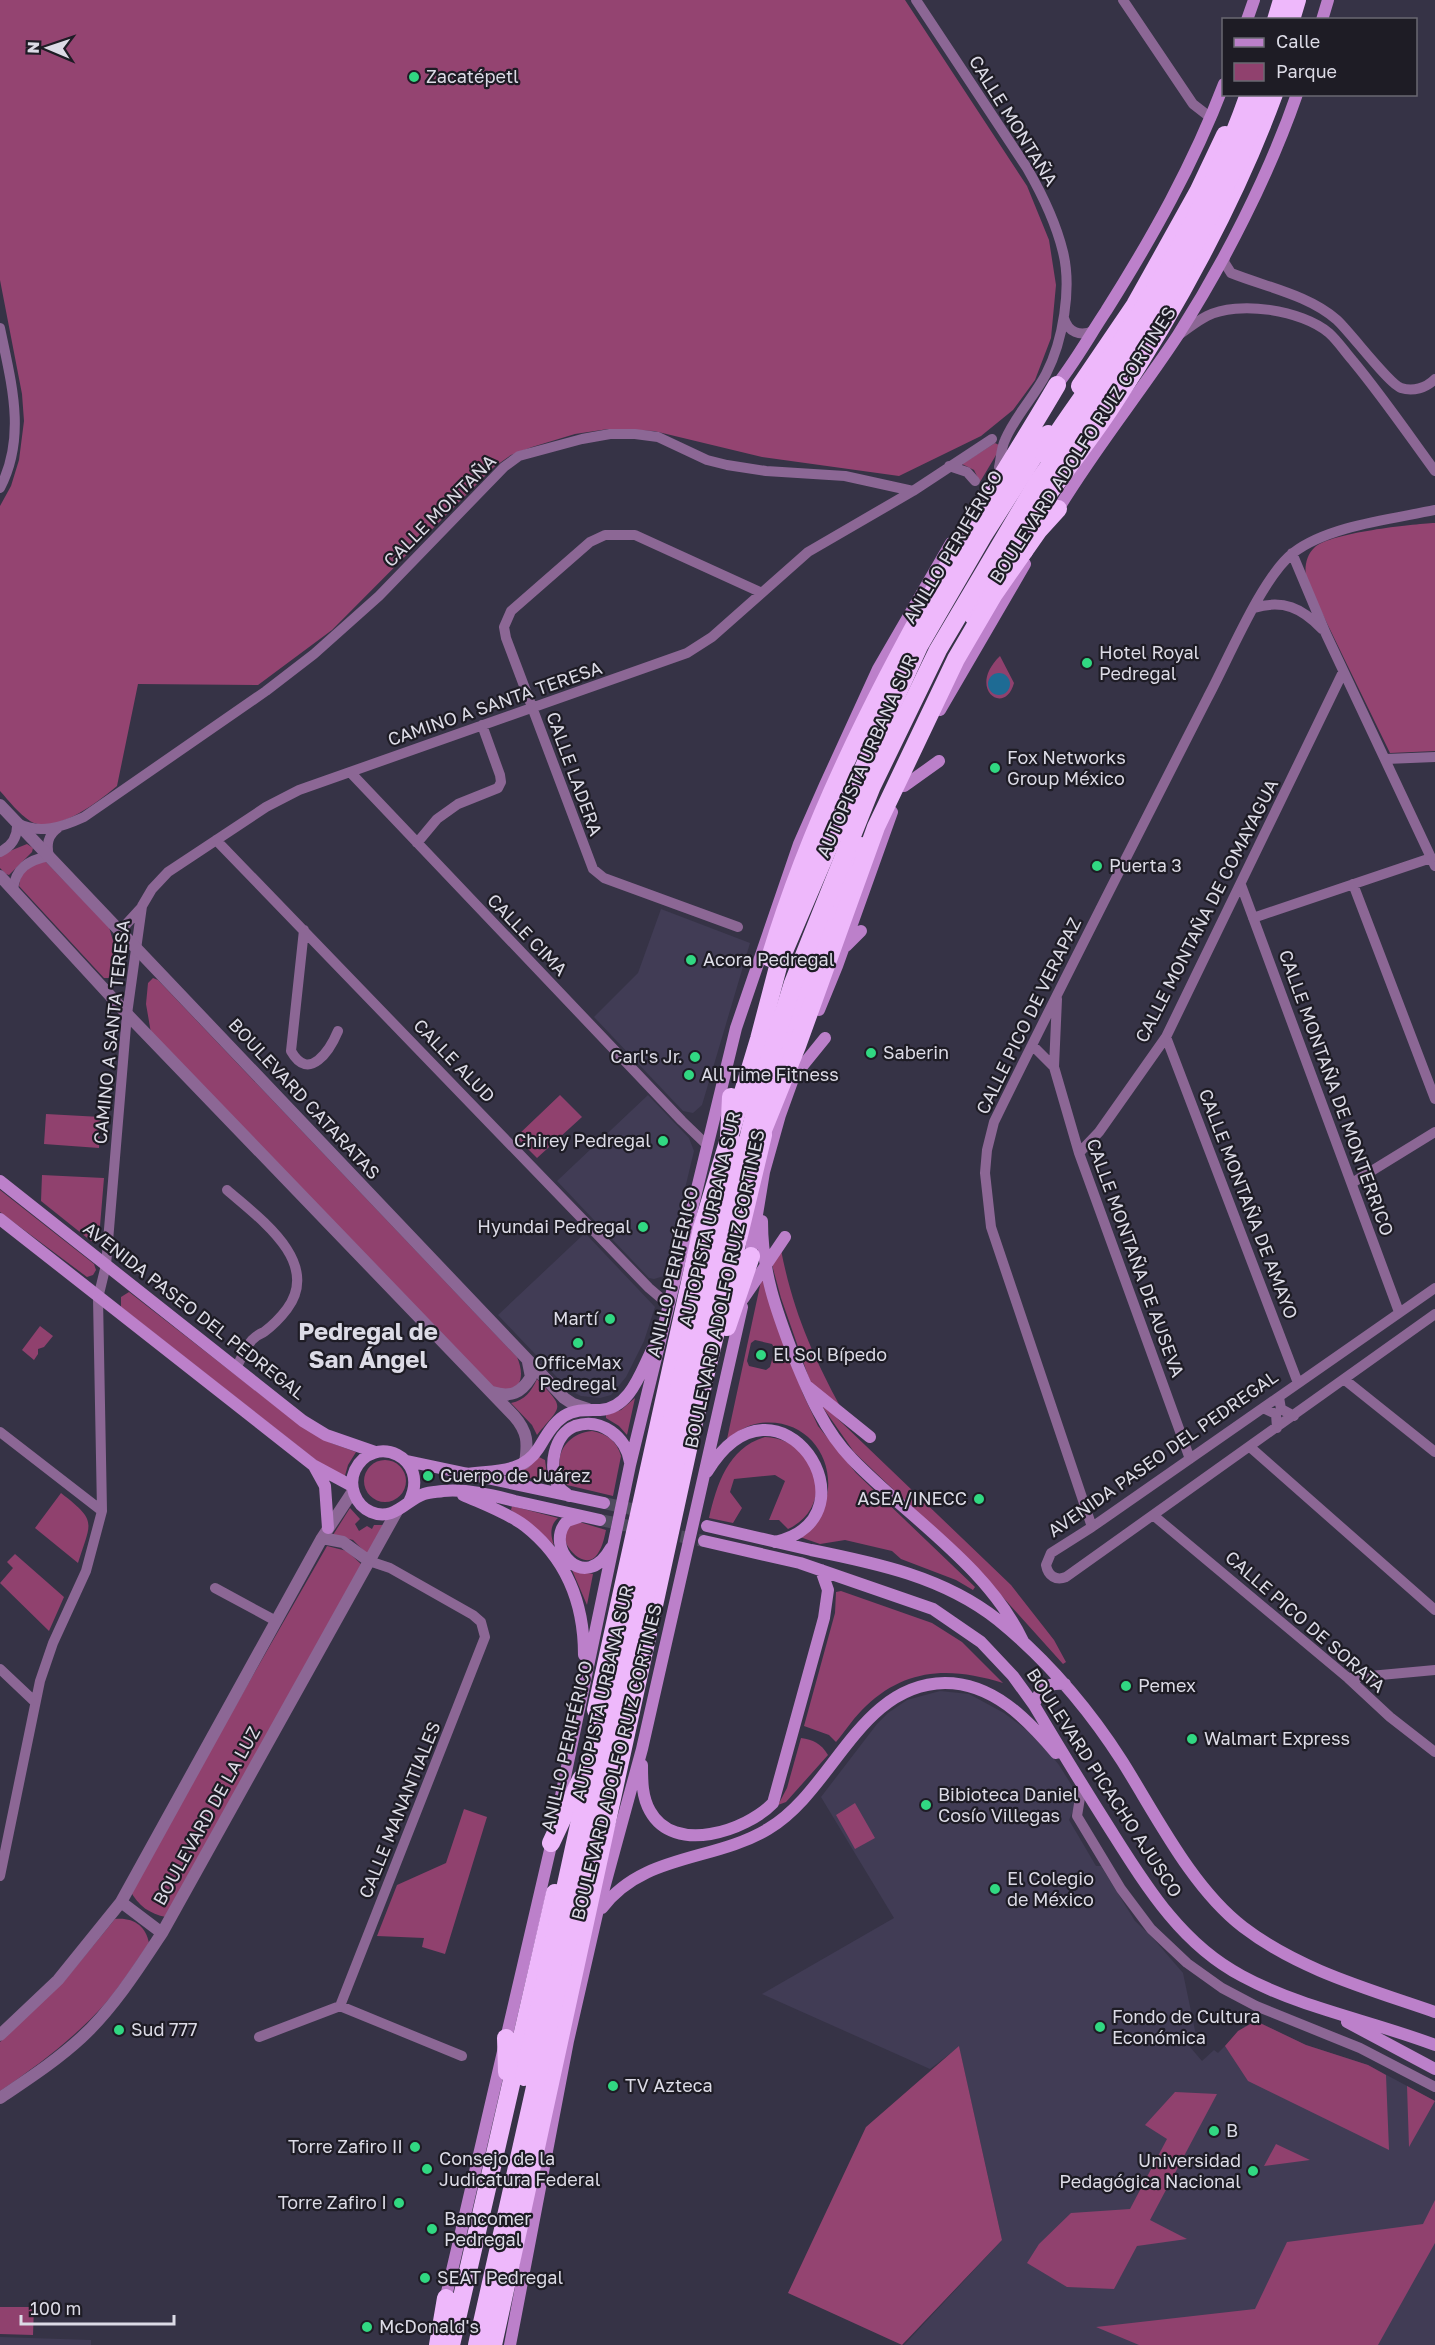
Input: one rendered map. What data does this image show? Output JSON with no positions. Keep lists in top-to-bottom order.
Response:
{
  "streets": {
    "highway": ["ANILLO PERIFÉRICO", "AUTOPISTA URBANA SUR"],
    "main road": ["BOULEVARD ADOLFO RUIZ CORTINES", "AVENIDA PASEO DEL PEDREGAL", "BOULEVARD PICACHO AJUSCO"],
    "street": [
      "CALLE MONTAÑA",
      "CAMINO A SANTA TERESA",
      "CALLE LADERA",
      "CALLE MONTAÑA DE COMAYAGUA",
      "CALLE CIMA",
      "CALLE PICO DE VERAPAZ",
      "CALLE ALUD",
      "CALLE MONTAÑA DE MONTERRICO",
      "BOULEVARD CATARATAS",
      "CALLE MONTAÑA DE AMAYO",
      "CALLE MONTAÑA DE AUSEVA",
      "CALLE PICO DE SORATA",
      "CALLE MANANTIALES",
      "BOULEVARD DE LA LUZ"
    ]
  },
  "crossings": [
    ["CALLE MONTAÑA", "CAMINO A SANTA TERESA"],
    ["CALLE MONTAÑA", "BOULEVARD CATARATAS"],
    ["CAMINO A SANTA TERESA", "CALLE LADERA"],
    ["CAMINO A SANTA TERESA", "CALLE CIMA"],
    ["CAMINO A SANTA TERESA", "CALLE ALUD"],
    ["CAMINO A SANTA TERESA", "BOULEVARD CATARATAS"],
    ["CAMINO A SANTA TERESA", "AVENIDA PASEO DEL PEDREGAL"],
    ["CALLE MONTAÑA DE COMAYAGUA", "CALLE MONTAÑA DE MONTERRICO"],
    ["CALLE MONTAÑA DE COMAYAGUA", "CALLE MONTAÑA DE AMAYO"],
    ["CALLE MONTAÑA DE COMAYAGUA", "CALLE MONTAÑA DE AUSEVA"],
    ["CALLE PICO DE VERAPAZ", "CALLE MONTAÑA DE AUSEVA"],
    ["CALLE PICO DE VERAPAZ", "AVENIDA PASEO DEL PEDREGAL"],
    ["CALLE MONTAÑA DE MONTERRICO", "AVENIDA PASEO DEL PEDREGAL"],
    ["CALLE MONTAÑA DE AMAYO", "AVENIDA PASEO DEL PEDREGAL"],
    ["CALLE MONTAÑA DE AUSEVA", "AVENIDA PASEO DEL PEDREGAL"],
    ["AVENIDA PASEO DEL PEDREGAL", "CALLE PICO DE SORATA"],
    ["AVENIDA PASEO DEL PEDREGAL", "BOULEVARD DE LA LUZ"],
    ["CALLE MANANTIALES", "BOULEVARD DE LA LUZ"]
  ],
  "districts": ["Pedregal de San Ángel"],
  "places": [
    "Zacatépetl",
    "Hotel Royal Pedregal",
    "Fox Networks Group México",
    "Puerta 3",
    "Acora Pedregal",
    "Saberin",
    "Carl's Jr.",
    "All Time Fitness",
    "Chirey Pedregal",
    "Hyundai Pedregal",
    "Martí",
    "OfficeMax Pedregal",
    "El Sol Bípedo",
    "Cuerpo de Juárez",
    "ASEA/INECC",
    "Pemex",
    "Walmart Express",
    "Bibioteca Daniel Cosío Villegas",
    "El Colegio de México",
    "Fondo de Cultura Económica",
    "Sud 777",
    "TV Azteca",
    "B",
    "Torre Zafiro II",
    "Consejo de la Judicatura Federal",
    "Universidad Pedagógica Nacional",
    "Torre Zafiro I",
    "Bancomer Pedregal",
    "SEAT Pedregal",
    "McDonald's"
  ],
  "legend": ["Calle", "Parque"],
  "scale_bar": "100 m",
  "north": "left"
}
